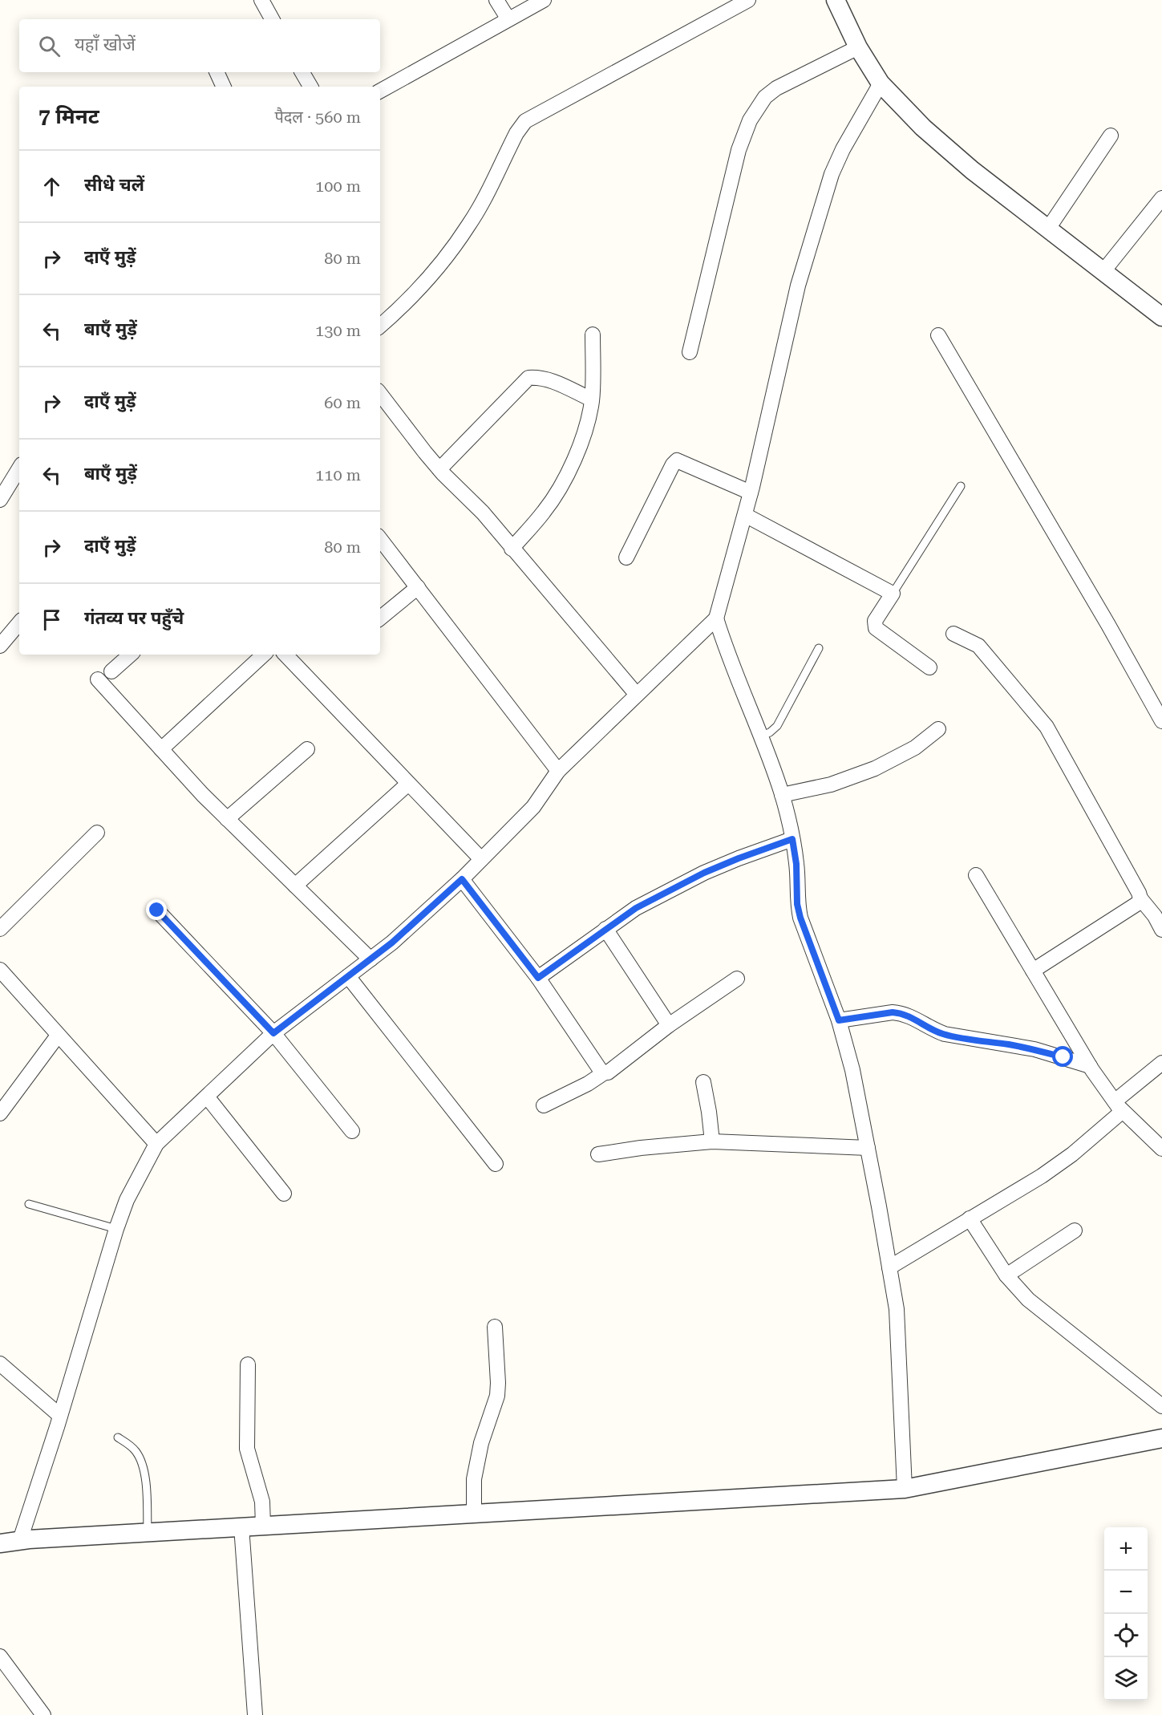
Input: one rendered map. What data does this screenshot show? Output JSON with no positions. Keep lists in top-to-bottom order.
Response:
{
  "page": {
    "search": "यहाँ खोजें",
    "heading": ["7 मिनट", "पैदल · 560 m"],
    "list": [
      ["सीधे चलें", "100 m"],
      ["दाएँ मुड़ें", "80 m"],
      ["बाएँ मुड़ें", "130 m"],
      ["दाएँ मुड़ें", "60 m"],
      ["बाएँ मुड़ें", "110 m"],
      ["दाएँ मुड़ें", "80 m"],
      "गंतव्य पर पहुँचे"
    ],
    "map_buttons": ["+", "−"]
  }
}
